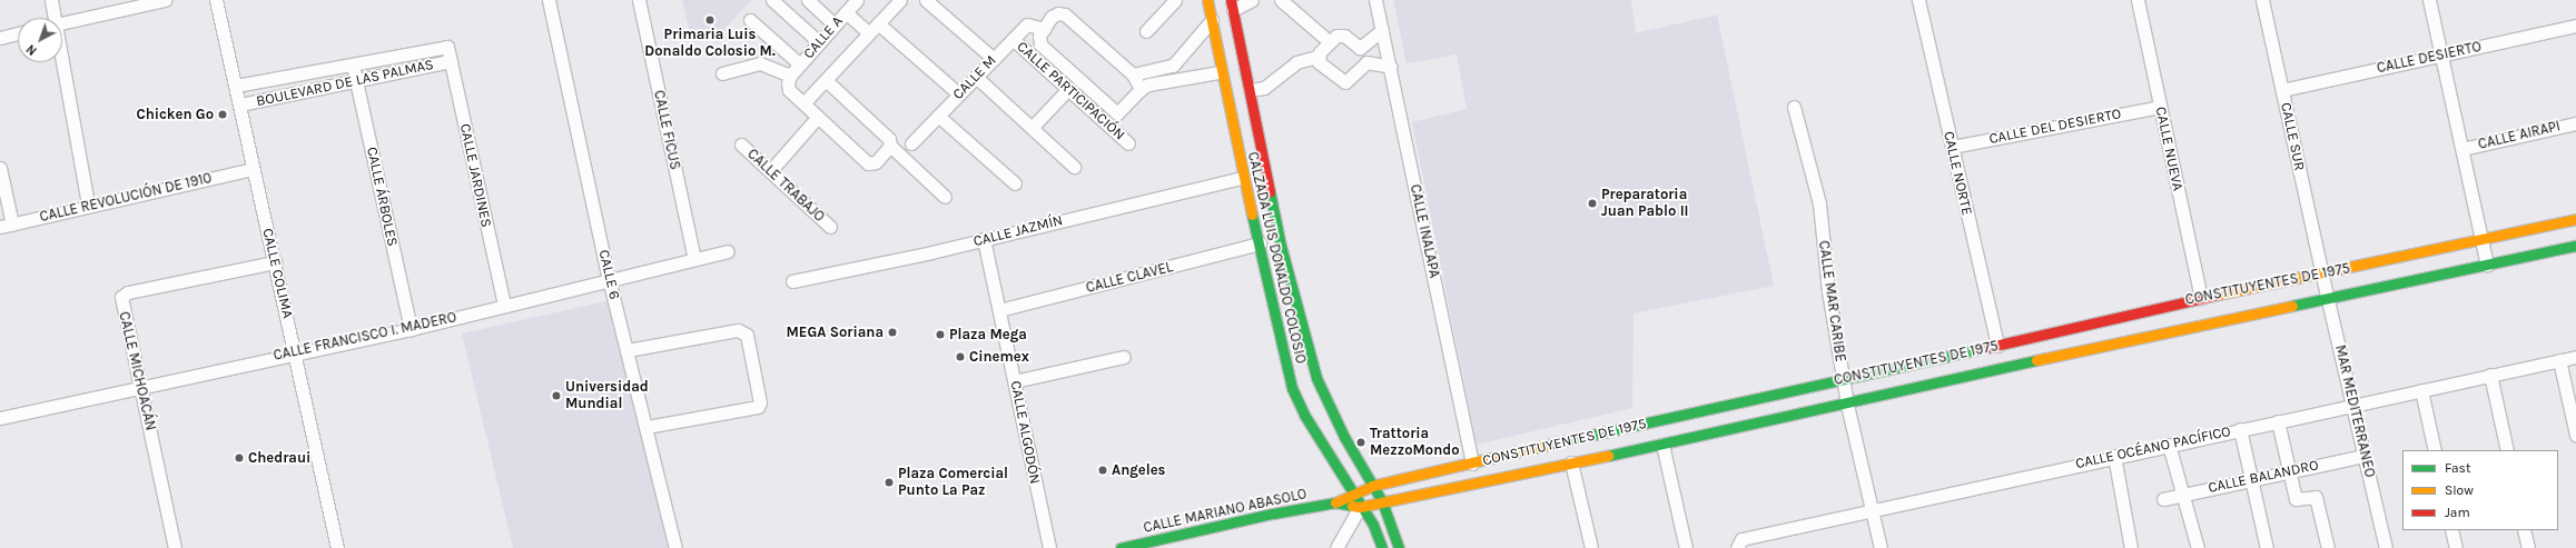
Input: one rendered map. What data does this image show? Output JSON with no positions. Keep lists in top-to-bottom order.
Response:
{
  "streets": {
    "main road": ["CALZADA LUIS DONALDO COLOSIO", "CONSTITUYENTES DE 1975", "CALLE MARIANO ABASOLO"],
    "street": [
      "CALLE A",
      "CALLE DESIERTO",
      "CALLE M",
      "BOULEVARD DE LAS PALMAS",
      "CALLE PARTICIPACIÓN",
      "CALLE DEL DESIERTO",
      "CALLE FICUS",
      "CALLE AIRAPI",
      "CALLE SUR",
      "CALLE NUEVA",
      "CALLE NORTE",
      "CALLE JARDINES",
      "CALLE TRABAJO",
      "CALLE ÁRBOLES",
      "CALLE REVOLUCIÓN DE 1910",
      "CALLE JAZMÍN",
      "CALLE INALAPA",
      "CALLE COLIMA",
      "CALLE 6",
      "CALLE CLAVEL",
      "CALLE MAR CARIBE",
      "CALLE FRANCISCO I. MADERO",
      "CALLE MICHOACÁN",
      "MAR MEDITERRANEO",
      "CALLE ALGODÓN",
      "CALLE OCÉANO PACÍFICO",
      "CALLE BALANDRO"
    ]
  },
  "crossings": [
    ["CALLE DESIERTO", "CALLE SUR"],
    ["CALLE M", "CALLE PARTICIPACIÓN"],
    ["BOULEVARD DE LAS PALMAS", "CALLE JARDINES"],
    ["BOULEVARD DE LAS PALMAS", "CALLE ÁRBOLES"],
    ["BOULEVARD DE LAS PALMAS", "CALLE COLIMA"],
    ["CALLE DEL DESIERTO", "CALLE NUEVA"],
    ["CALLE DEL DESIERTO", "CALLE NORTE"],
    ["CALLE FICUS", "CALLE FRANCISCO I. MADERO"],
    ["CALLE SUR", "CONSTITUYENTES DE 1975"],
    ["CALLE SUR", "MAR MEDITERRANEO"],
    ["CALLE NUEVA", "CONSTITUYENTES DE 1975"],
    ["CALLE NORTE", "CONSTITUYENTES DE 1975"],
    ["CALLE JARDINES", "CALLE FRANCISCO I. MADERO"],
    ["CALLE ÁRBOLES", "CALLE FRANCISCO I. MADERO"],
    ["CALLE REVOLUCIÓN DE 1910", "CALLE COLIMA"],
    ["CALLE JAZMÍN", "CALZADA LUIS DONALDO COLOSIO"],
    ["CALLE JAZMÍN", "CALLE ALGODÓN"],
    ["CALLE INALAPA", "CONSTITUYENTES DE 1975"],
    ["CALZADA LUIS DONALDO COLOSIO", "CALLE CLAVEL"],
    ["CALZADA LUIS DONALDO COLOSIO", "CONSTITUYENTES DE 1975"],
    ["CALLE COLIMA", "CALLE FRANCISCO I. MADERO"],
    ["CALLE COLIMA", "CALLE MICHOACÁN"],
    ["CALLE 6", "CALLE FRANCISCO I. MADERO"],
    ["CALLE CLAVEL", "CALLE ALGODÓN"],
    ["CONSTITUYENTES DE 1975", "CALLE MAR CARIBE"],
    ["CONSTITUYENTES DE 1975", "MAR MEDITERRANEO"],
    ["CONSTITUYENTES DE 1975", "CALLE MARIANO ABASOLO"],
    ["CALLE MAR CARIBE", "CALLE OCÉANO PACÍFICO"],
    ["CALLE FRANCISCO I. MADERO", "CALLE MICHOACÁN"],
    ["MAR MEDITERRANEO", "CALLE OCÉANO PACÍFICO"],
    ["MAR MEDITERRANEO", "CALLE BALANDRO"]
  ],
  "places": [
    "Primaria Luis Donaldo Colosio M.",
    "Chicken Go",
    "Preparatoria Juan Pablo II",
    "MEGA Soriana",
    "Plaza Mega",
    "Cinemex",
    "Universidad Mundial",
    "Trattoria MezzoMondo",
    "Chedraui",
    "Angeles",
    "Plaza Comercial Punto La Paz"
  ],
  "legend": ["Fast", "Slow", "Jam"],
  "north": "bottom left"
}
